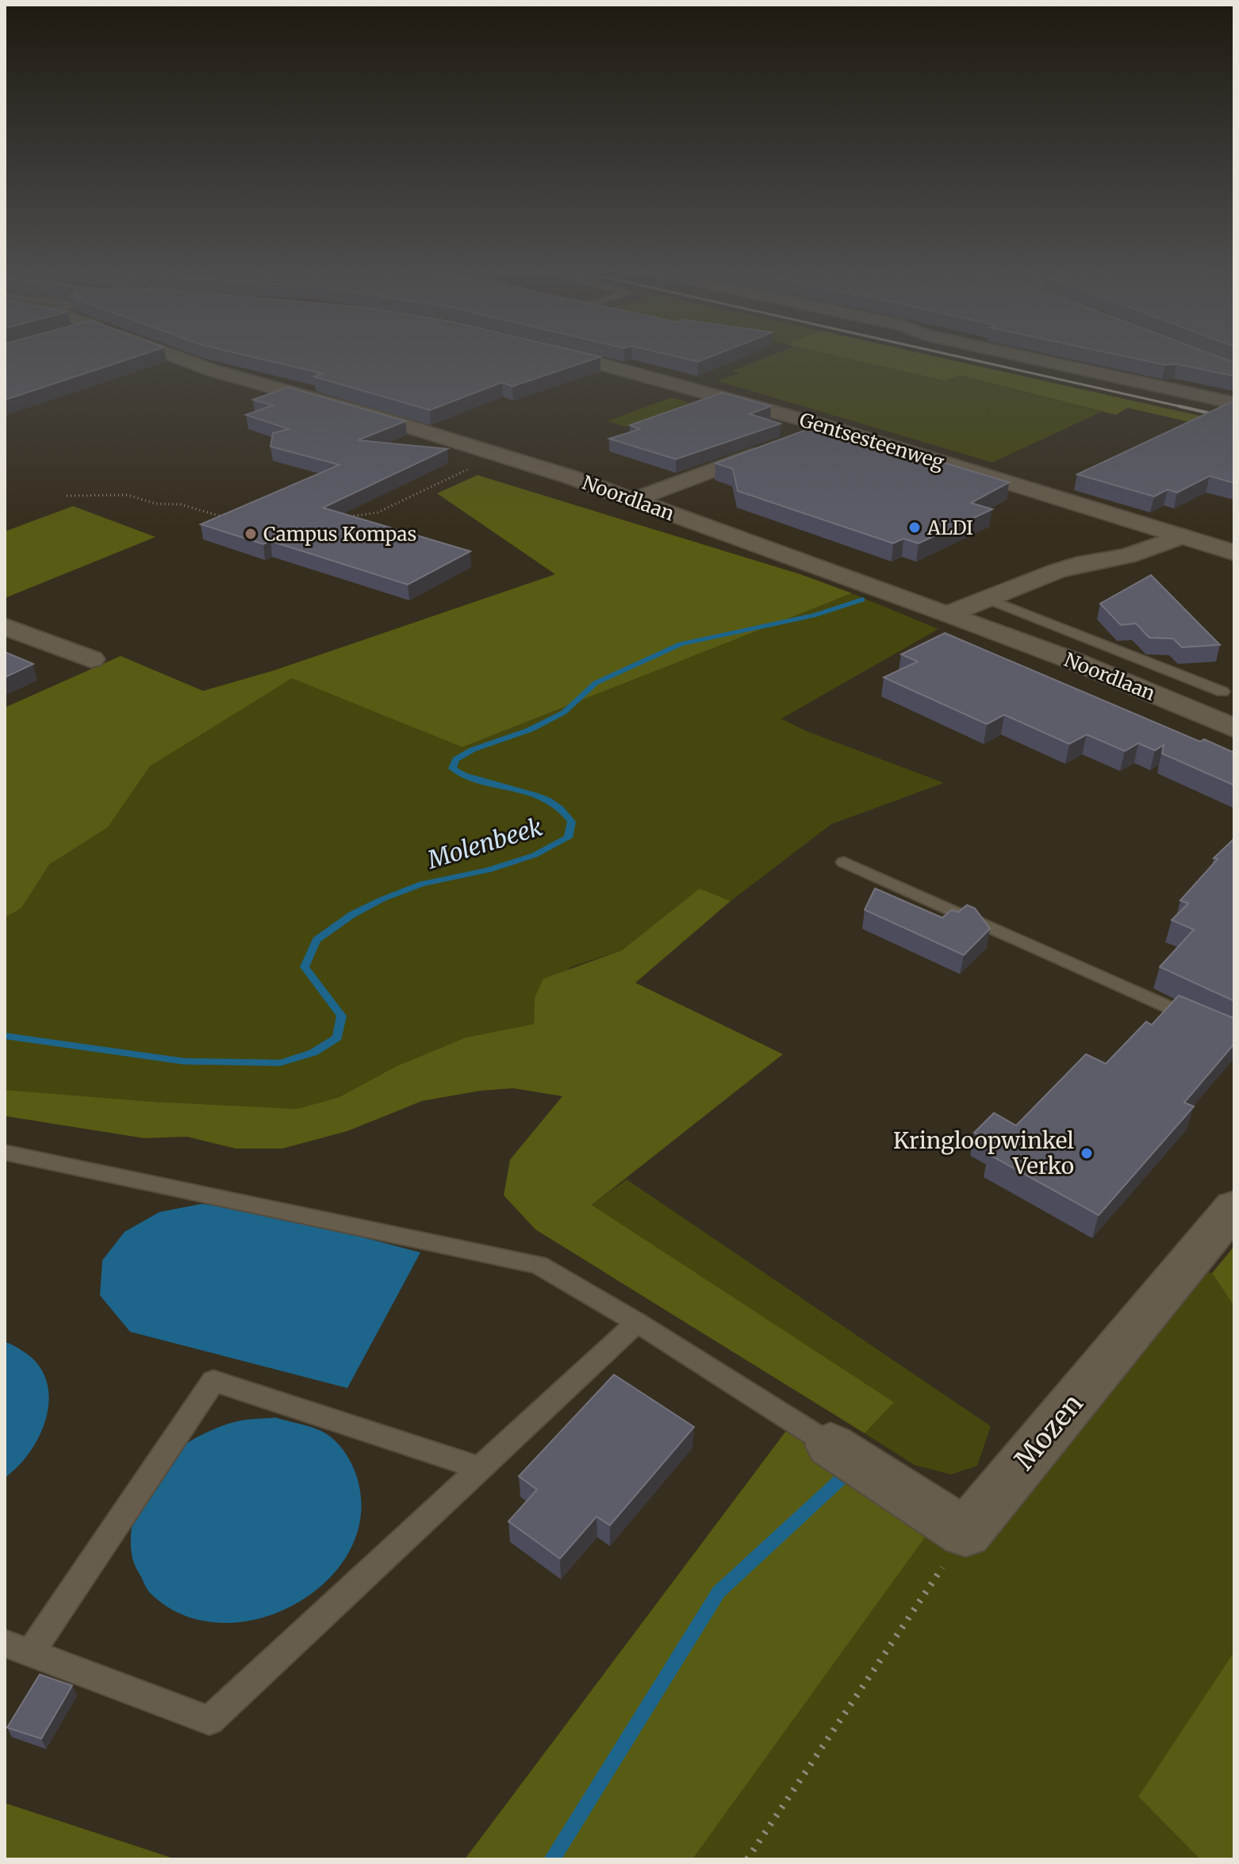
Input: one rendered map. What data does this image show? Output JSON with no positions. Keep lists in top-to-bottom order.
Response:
{
  "streets": {
    "street": ["Gentsesteenweg", "Noordlaan", "Mozen"]
  },
  "water": ["Molenbeek"],
  "places": ["ALDI", "Campus Kompas", "Kringloopwinkel Verko"]
}
